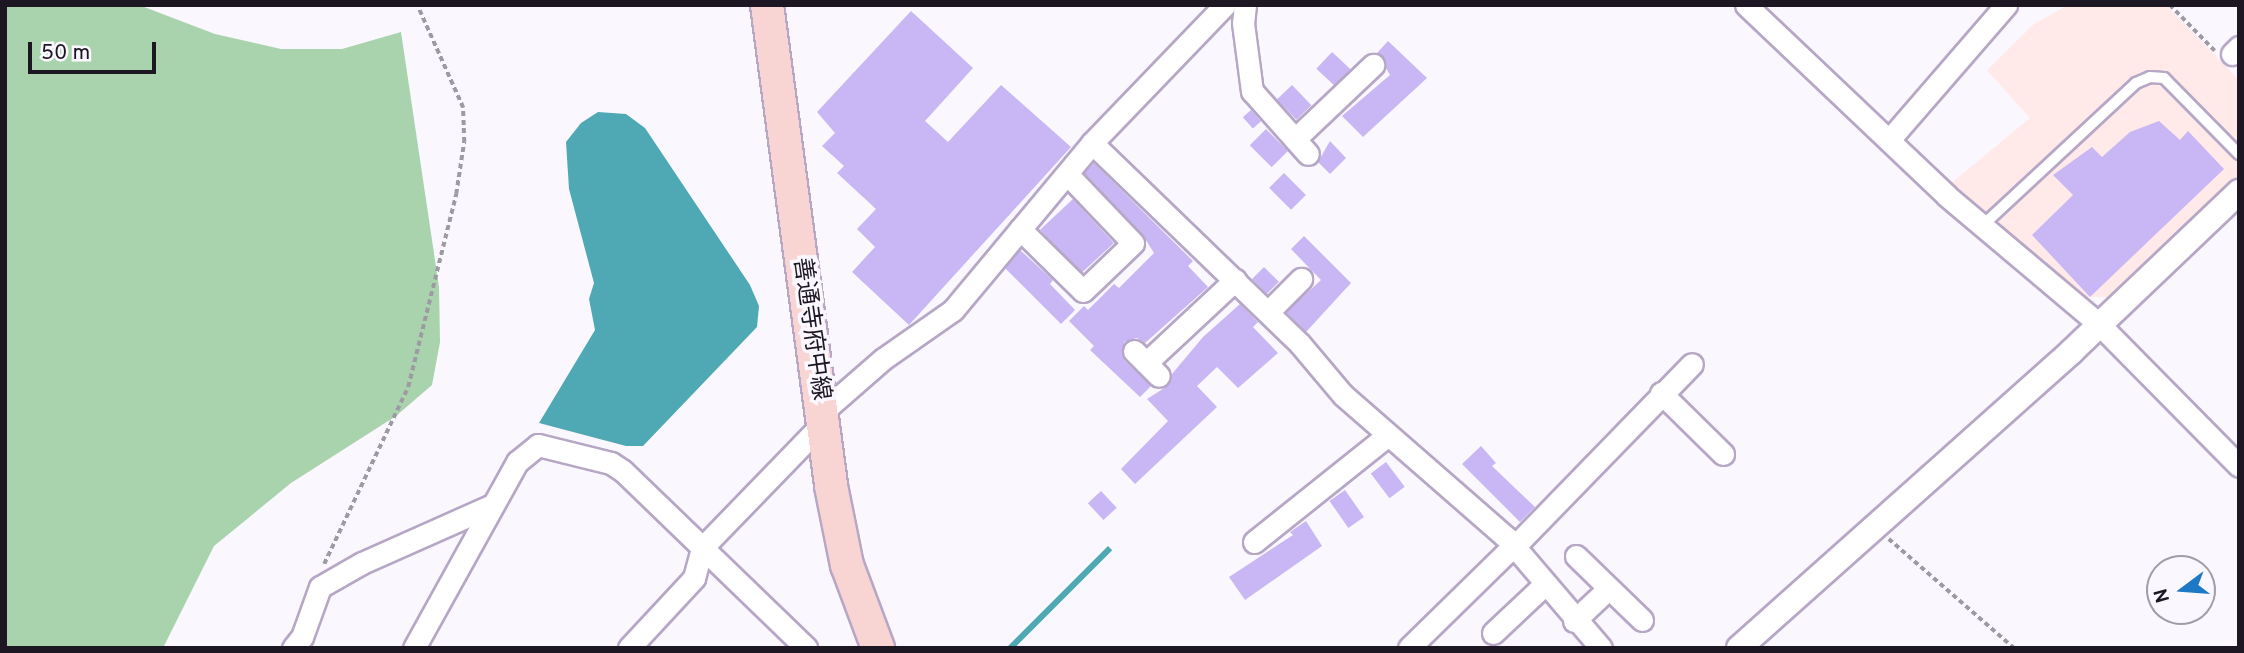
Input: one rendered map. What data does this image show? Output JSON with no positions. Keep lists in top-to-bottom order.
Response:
{
  "streets": {
    "main road": ["善通寺府中線"]
  },
  "scale_bar": "50 m",
  "north": "left"
}
